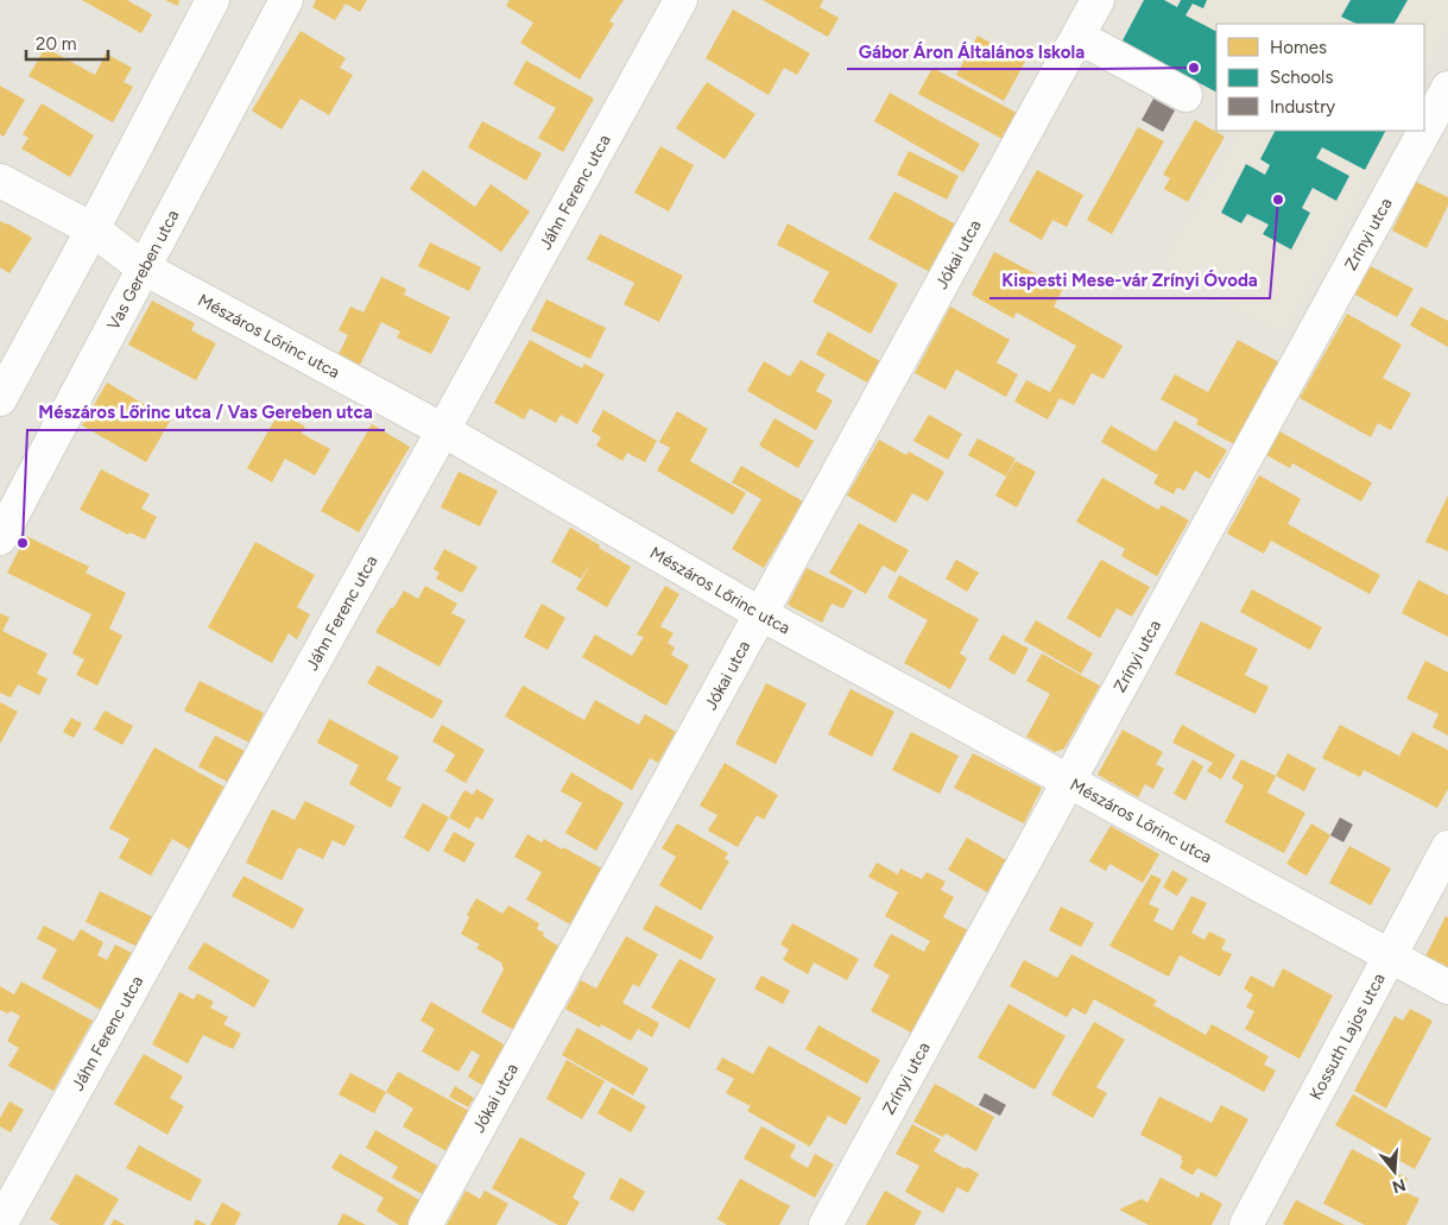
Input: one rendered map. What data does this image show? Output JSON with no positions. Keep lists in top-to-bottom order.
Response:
{
  "streets": {
    "street": [
      "Jáhn Ferenc utca",
      "Zrínyi utca",
      "Jókai utca",
      "Vas Gereben utca",
      "Mészáros Lőrinc utca",
      "Kossuth Lajos utca"
    ]
  },
  "crossings": [
    ["Jáhn Ferenc utca", "Mészáros Lőrinc utca"],
    ["Zrínyi utca", "Mészáros Lőrinc utca"],
    ["Jókai utca", "Mészáros Lőrinc utca"],
    ["Vas Gereben utca", "Mészáros Lőrinc utca"],
    ["Mészáros Lőrinc utca", "Kossuth Lajos utca"]
  ],
  "places": ["Gábor Áron Általános Iskola", "Kispesti Mese-vár Zrínyi Óvoda", "Mészáros Lőrinc utca / Vas Gereben utca"],
  "legend": ["Homes", "Schools", "Industry"],
  "scale_bar": "20 m",
  "north": "bottom"
}
